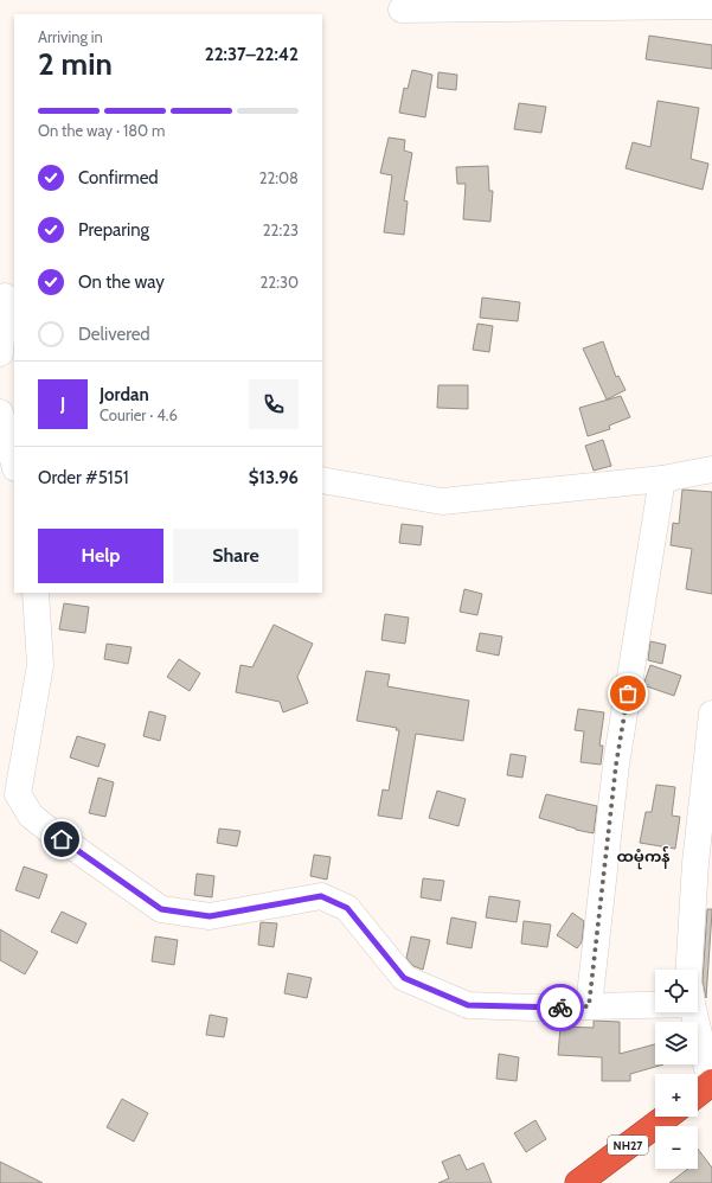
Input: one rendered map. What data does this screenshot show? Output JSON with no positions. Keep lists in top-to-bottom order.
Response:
{
  "streets": {
    "highway": ["NH27"]
  },
  "districts": ["ထမုံကန်"],
  "page": {
    "heading": ["2 min", "Arriving in", "22:37–22:42"],
    "panel": [
      "Jordan",
      "Courier · 4.6",
      "Order #5151",
      "$13.96"
    ],
    "bar": "On the way · 180 m",
    "list": [
      ["Confirmed", "22:08"],
      ["Preparing", "22:23"],
      ["On the way", "22:30"],
      "Delivered"
    ],
    "round": "J",
    "buttons": ["Help", "Share"],
    "map_buttons": ["+", "−"]
  }
}
